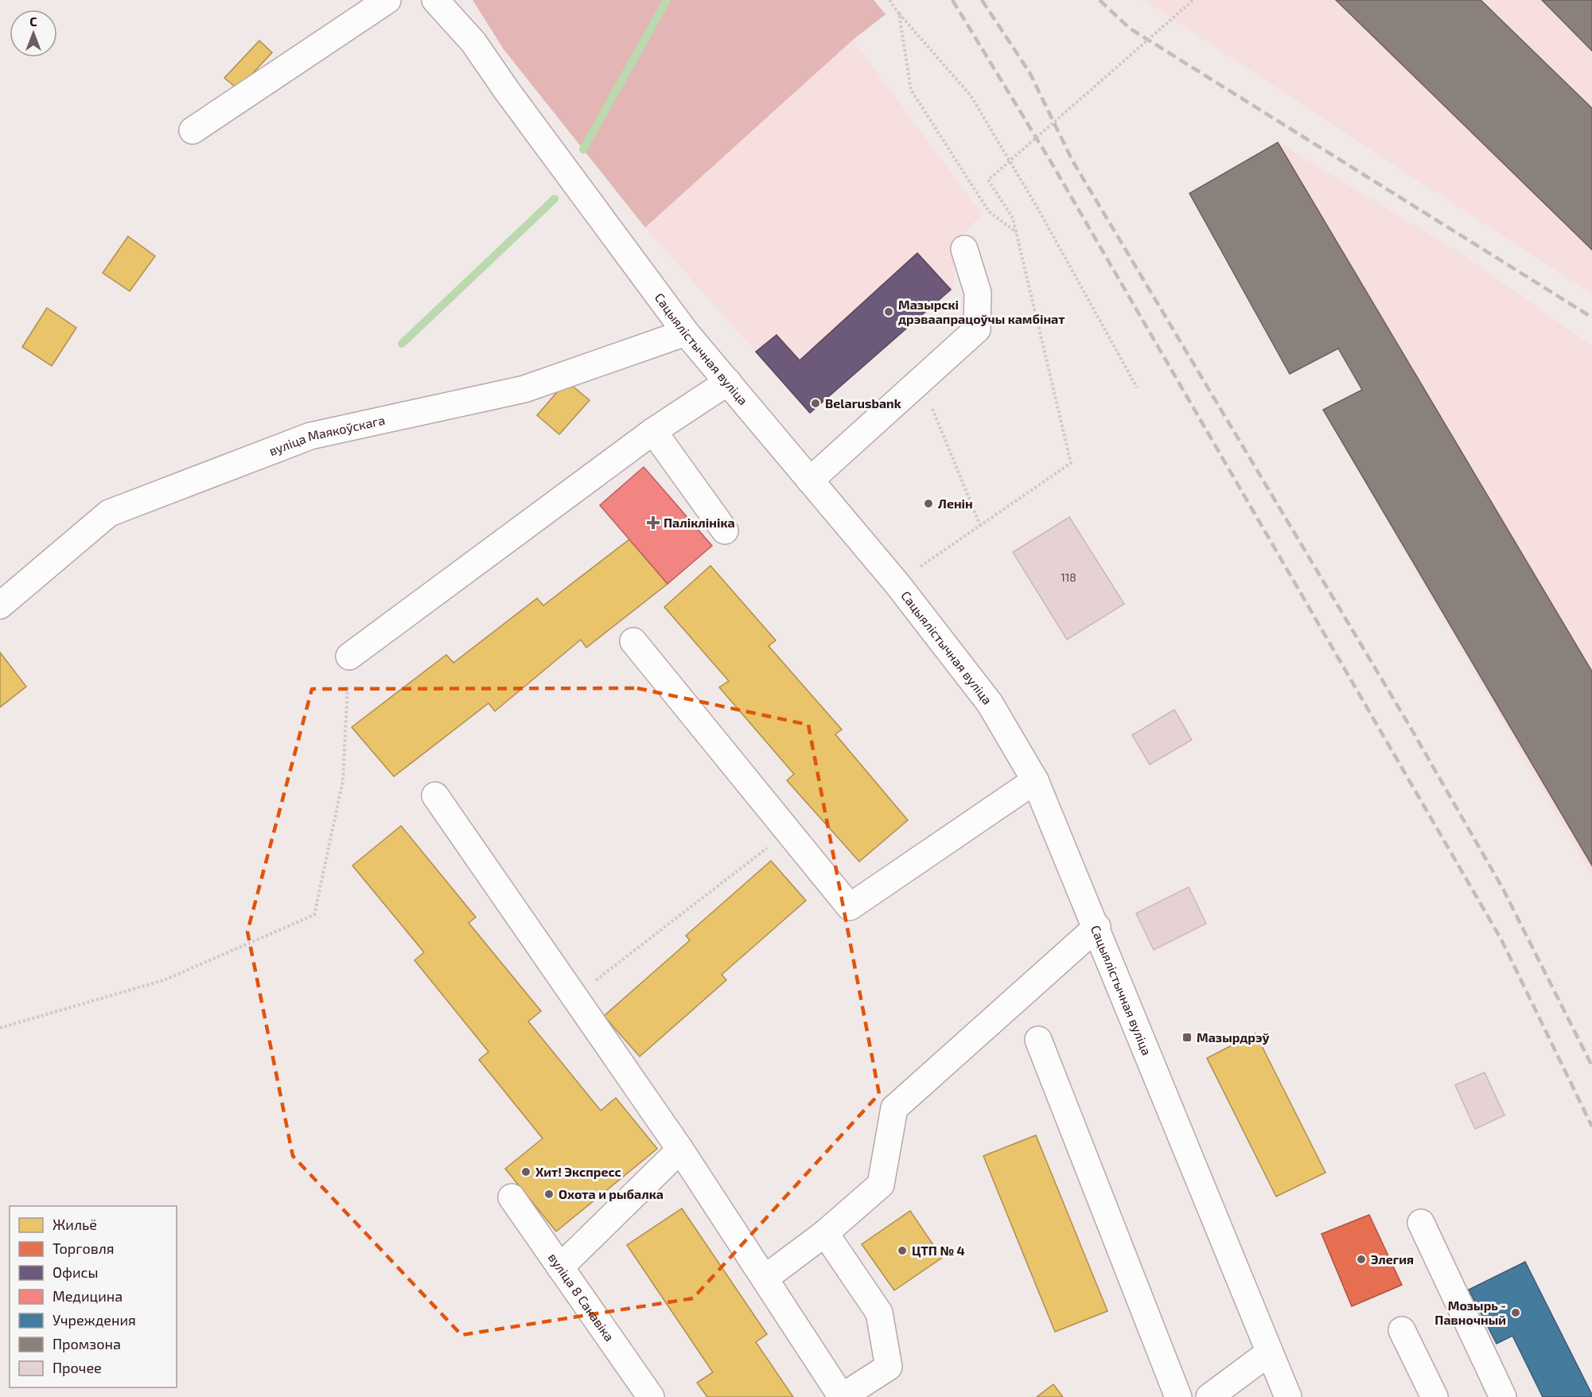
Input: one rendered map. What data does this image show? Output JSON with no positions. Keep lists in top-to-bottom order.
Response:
{
  "streets": {
    "street": ["Сацыялістычная вуліца", "вуліца Маякоўскага", "вуліца 8 Сакавіка"]
  },
  "crossings": [
    ["Сацыялістычная вуліца", "вуліца Маякоўскага"]
  ],
  "places": {
    "other": [
      "Мазырскі дрэваапрацоўчы камбінат",
      "Belarusbank",
      "Ленін",
      "Хит! Экспресс",
      "Охота и рыбалка",
      "ЦТП № 4",
      "Элегия",
      "Мозырь - Павночный"
    ],
    "health": ["Паліклініка"],
    "transit": ["Мазырдрэў"]
  },
  "house_numbers": ["118"],
  "legend": [
    "Жильё",
    "Торговля",
    "Офисы",
    "Медицина",
    "Учреждения",
    "Промзона",
    "Прочее"
  ],
  "north": "top"
}
